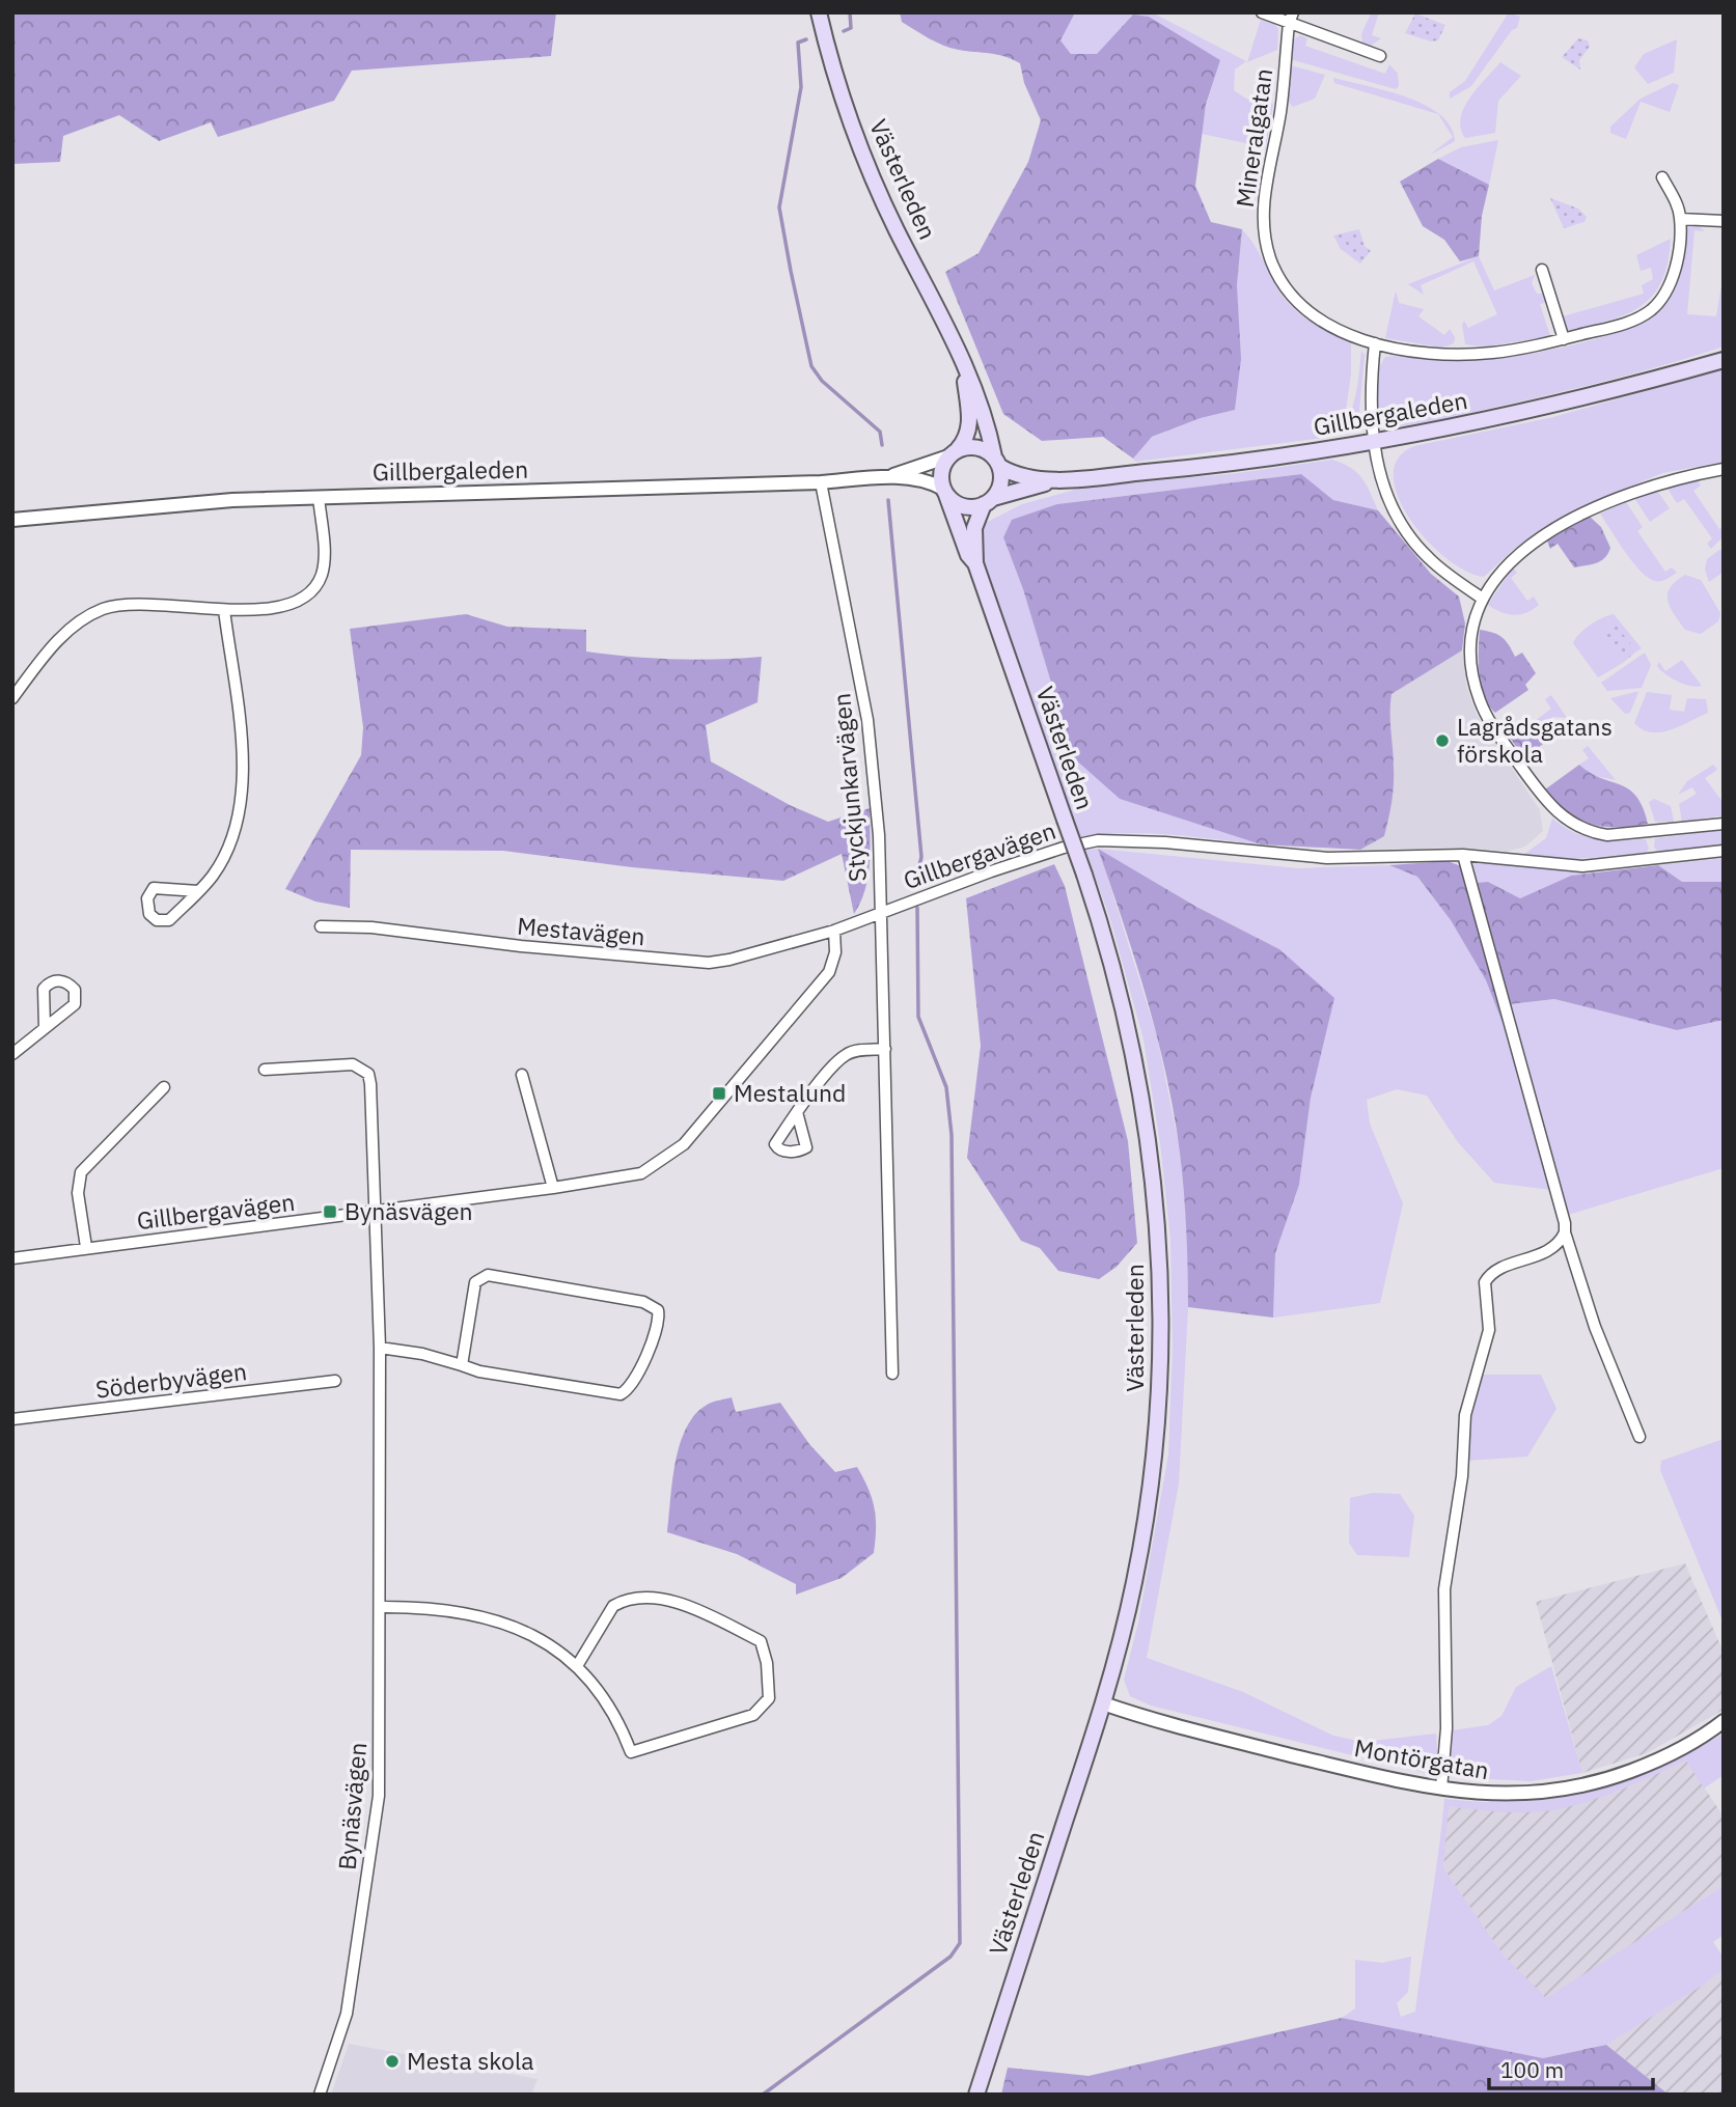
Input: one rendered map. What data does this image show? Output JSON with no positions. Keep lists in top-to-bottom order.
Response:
{
  "streets": {
    "main road": ["Västerleden", "Gillbergaleden"],
    "street": [
      "Mineralgatan",
      "Styckjunkarvägen",
      "Gillbergavägen",
      "Mestavägen",
      "Söderbyvägen",
      "Montörgatan",
      "Bynäsvägen"
    ]
  },
  "crossings": [
    ["Västerleden", "Gillbergaleden"],
    ["Västerleden", "Montörgatan"],
    ["Gillbergaleden", "Styckjunkarvägen"],
    ["Styckjunkarvägen", "Gillbergavägen"],
    ["Gillbergavägen", "Mestavägen"],
    ["Gillbergavägen", "Bynäsvägen"]
  ],
  "places": {
    "other": ["Lagrådsgatans förskola", "Mesta skola"],
    "transit": ["Mestalund", "Bynäsvägen"]
  },
  "scale_bar": "100 m"
}
